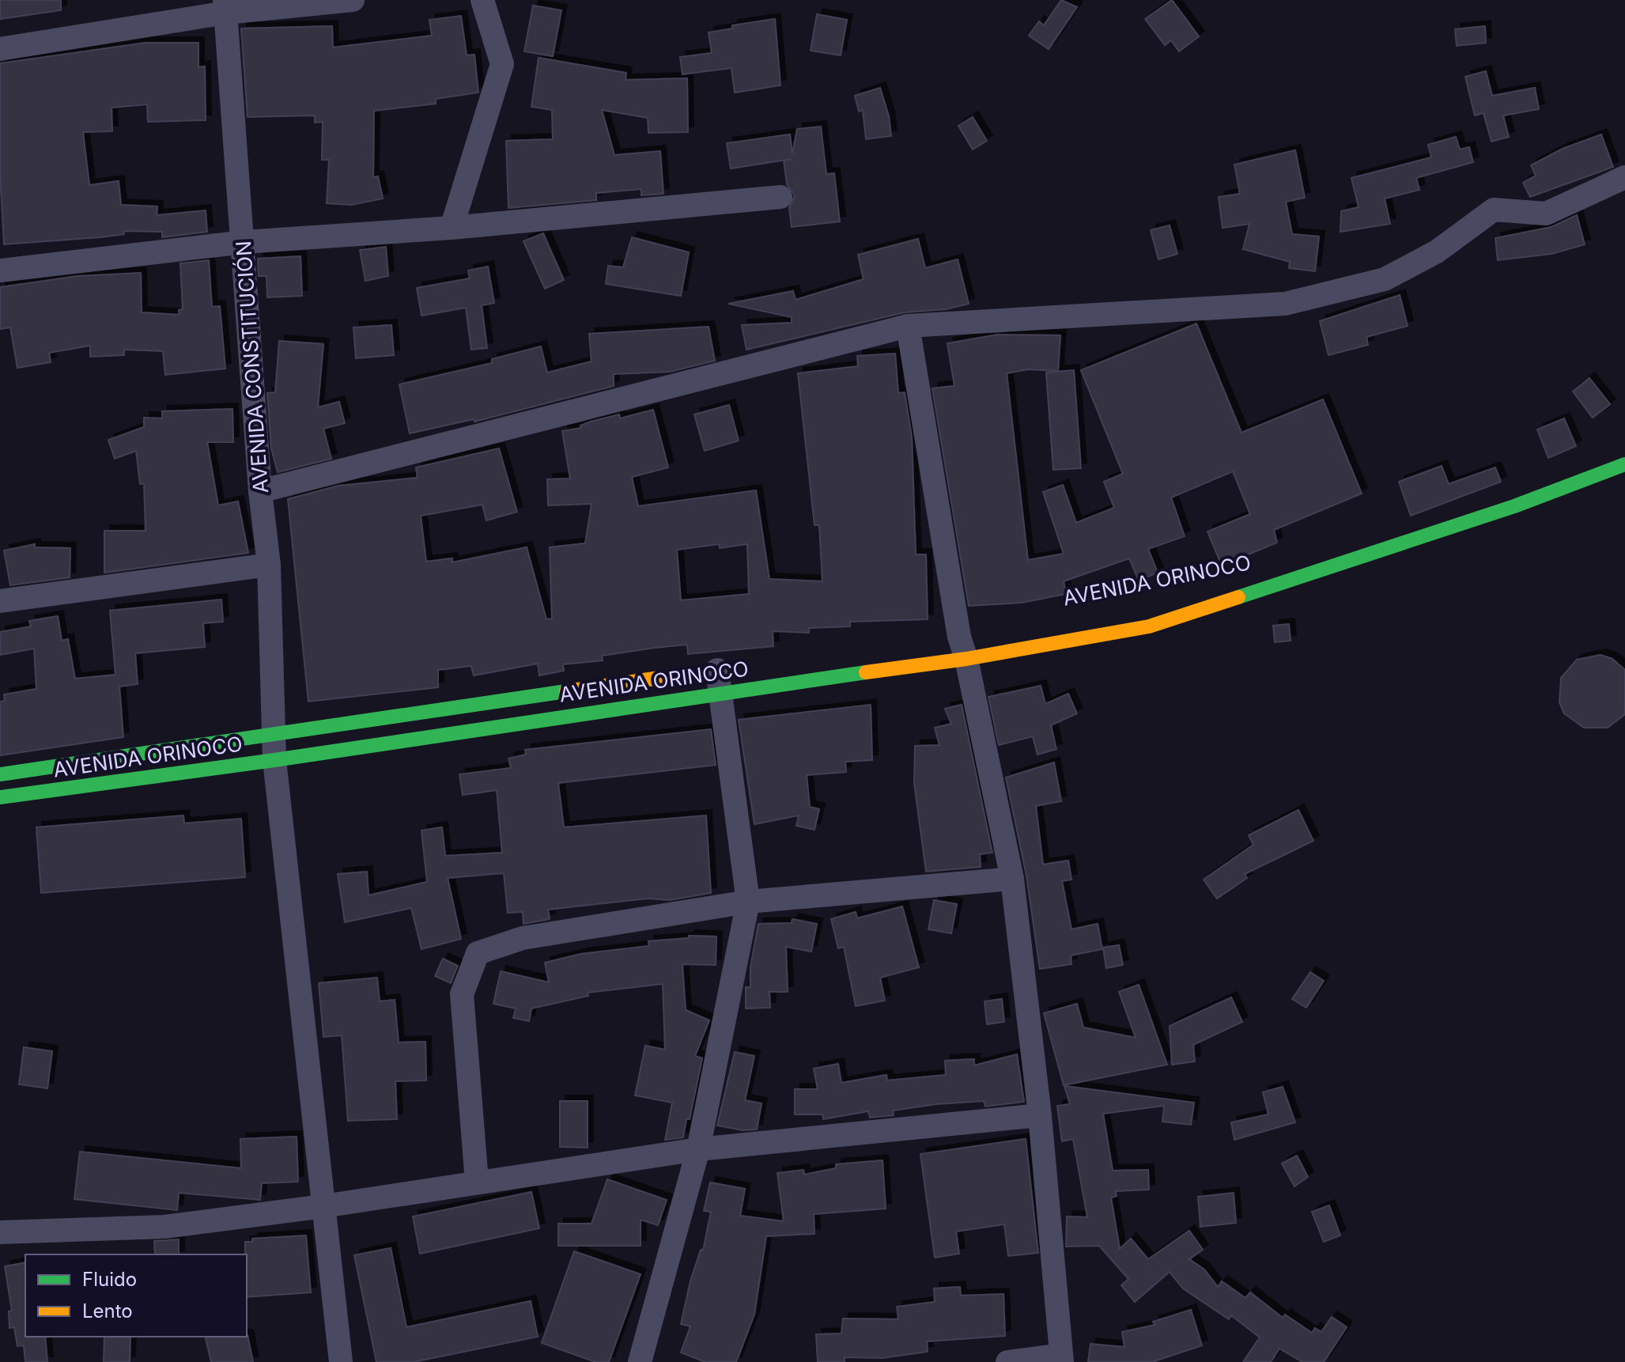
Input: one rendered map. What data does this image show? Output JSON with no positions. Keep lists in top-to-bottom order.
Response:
{
  "streets": {
    "main road": ["AVENIDA ORINOCO"],
    "street": ["AVENIDA CONSTITUCIÓN"]
  },
  "crossings": [
    ["AVENIDA CONSTITUCIÓN", "AVENIDA ORINOCO"]
  ],
  "legend": ["Fluido", "Lento"]
}
